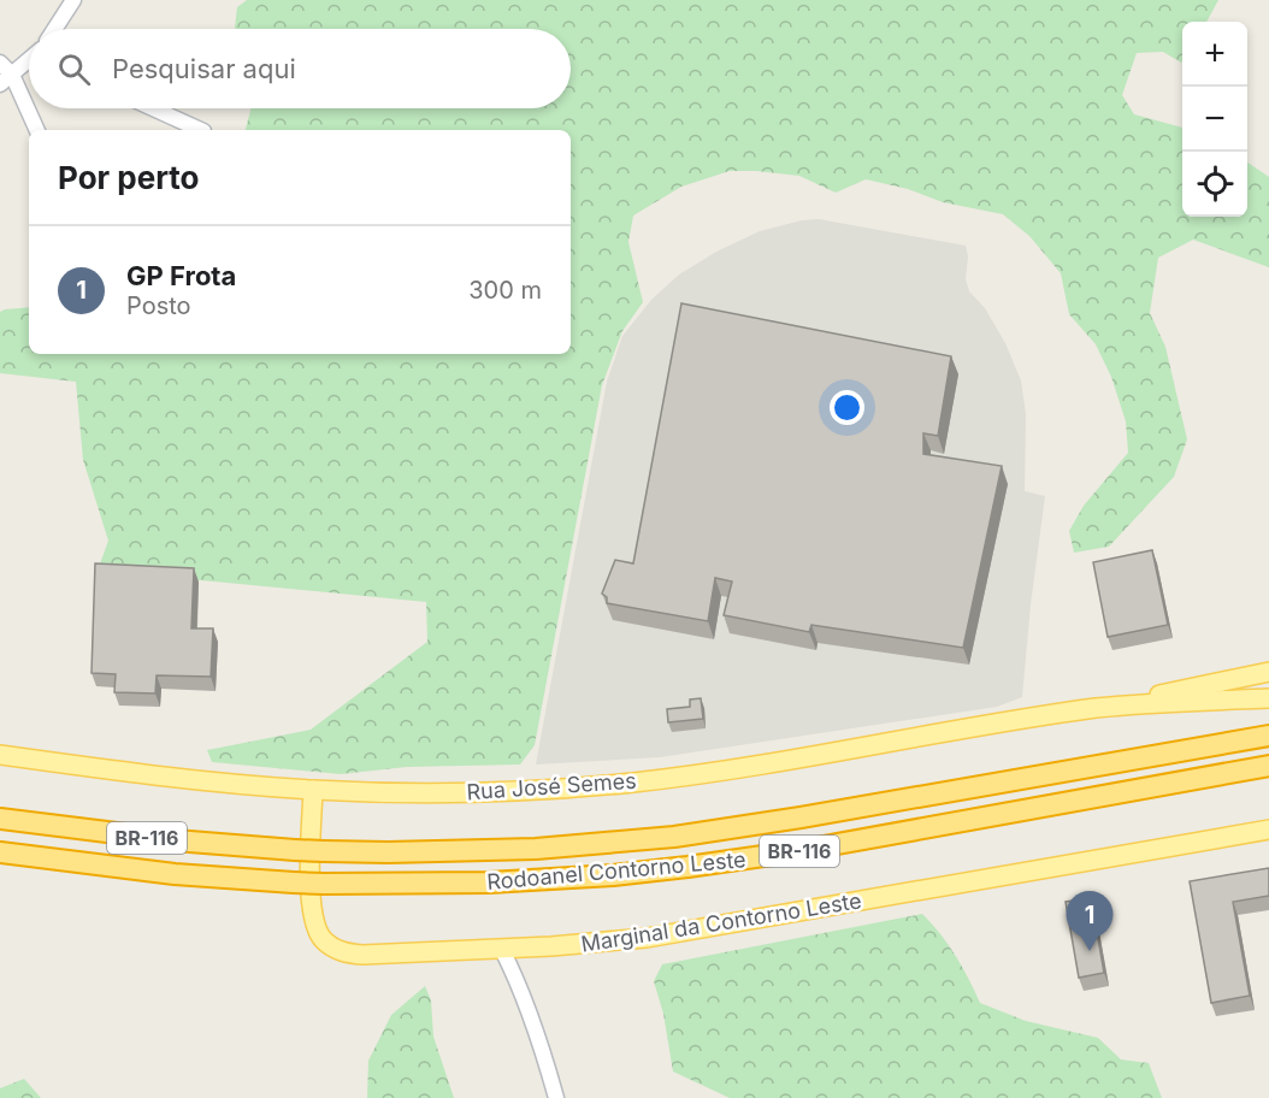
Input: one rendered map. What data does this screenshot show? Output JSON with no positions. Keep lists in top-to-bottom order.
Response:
{
  "streets": {
    "highway": ["BR-116", "Rodoanel Contorno Leste"],
    "main road": ["Rua José Semes", "Marginal da Contorno Leste"]
  },
  "crossings": [
    ["Rua José Semes", "Marginal da Contorno Leste"]
  ],
  "page": {
    "map_buttons": ["+", "−"],
    "search": "Pesquisar aqui",
    "heading": "Por perto",
    "list": [
      {
        "mark": "1",
        "name": "GP Frota",
        "note": "Posto",
        "value": "300 m"
      }
    ],
    "pins": "1"
  }
}
